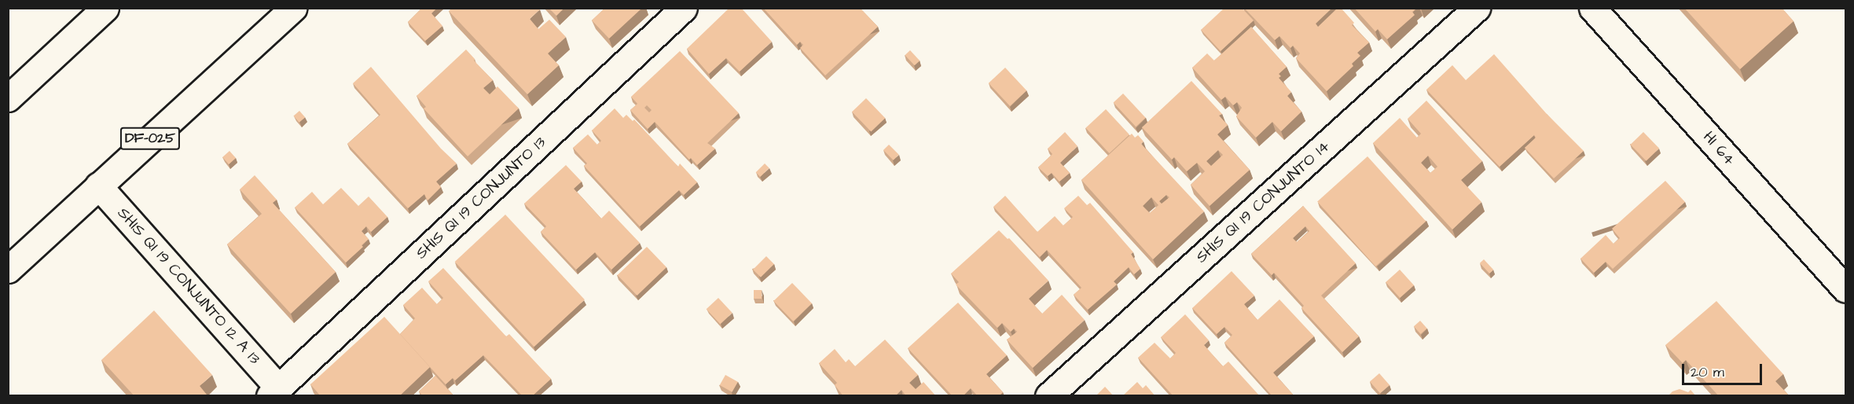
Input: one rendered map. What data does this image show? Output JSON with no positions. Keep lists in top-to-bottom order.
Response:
{
  "streets": {
    "street": [
      "DF-025",
      "HI 64",
      "SHIS QI 19 CONJUNTO 13",
      "SHIS QI 19 CONJUNTO 14",
      "SHIS QI 19 CONJUNTO 12 A 13"
    ]
  },
  "crossings": [
    ["DF-025", "SHIS QI 19 CONJUNTO 12 A 13"],
    ["SHIS QI 19 CONJUNTO 13", "SHIS QI 19 CONJUNTO 12 A 13"]
  ],
  "scale_bar": "20 m"
}
